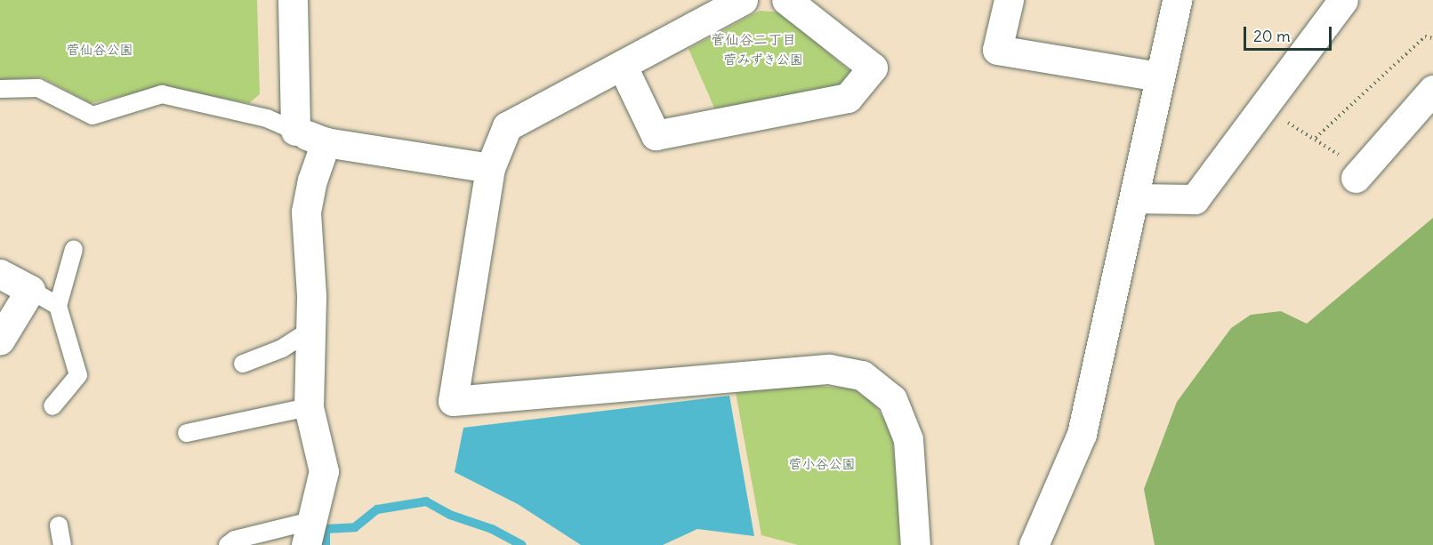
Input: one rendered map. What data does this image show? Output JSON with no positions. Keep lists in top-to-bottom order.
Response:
{
  "districts": ["菅仙谷二丁目"],
  "parks": ["菅仙谷公園", "菅みずき公園", "菅小谷公園"],
  "scale_bar": "20 m"
}
